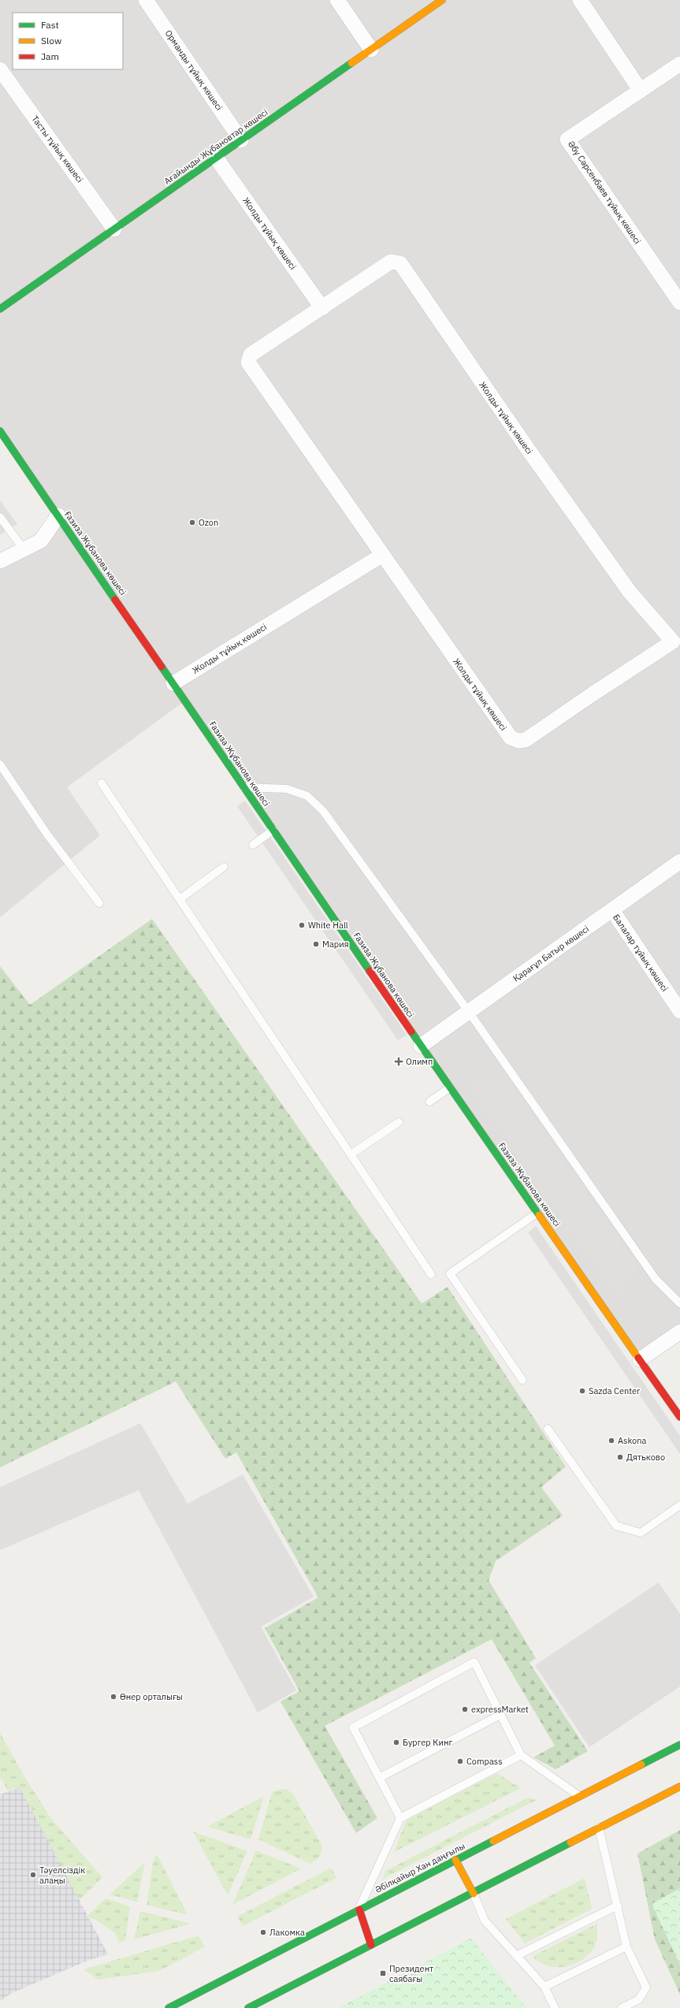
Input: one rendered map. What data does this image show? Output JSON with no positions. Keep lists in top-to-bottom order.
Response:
{
  "streets": {
    "street": [
      "Орманды тұйық көшесі",
      "Ағайынды Жұбановтар көшесі",
      "Тасты тұйық көшесі",
      "Әбу Сәрсенбаев тұйық көшесі",
      "Жолды тұйық көшесі",
      "Ғазиза Жұбанова көшесі",
      "Балалар тұйық көшесі",
      "Қарағұл Батыр көшесі",
      "Әбілқайыр Хан даңғылы"
    ]
  },
  "crossings": [
    ["Орманды тұйық көшесі", "Ағайынды Жұбановтар көшесі"],
    ["Ағайынды Жұбановтар көшесі", "Тасты тұйық көшесі"],
    ["Ағайынды Жұбановтар көшесі", "Жолды тұйық көшесі"],
    ["Жолды тұйық көшесі", "Ғазиза Жұбанова көшесі"],
    ["Ғазиза Жұбанова көшесі", "Қарағұл Батыр көшесі"],
    ["Балалар тұйық көшесі", "Қарағұл Батыр көшесі"]
  ],
  "places": {
    "other": [
      "Ozon",
      "White Hall",
      "Мария",
      "Sazda Center",
      "Askona",
      "Дятьково",
      "Өнер орталығы",
      "expressMarket",
      "Бургер Кинг",
      "Compass",
      "Тәуелсіздік алаңы",
      "Лакомка"
    ],
    "health": ["Олимп"],
    "transit": ["Президент саябағы"]
  },
  "legend": ["Fast", "Slow", "Jam"]
}
